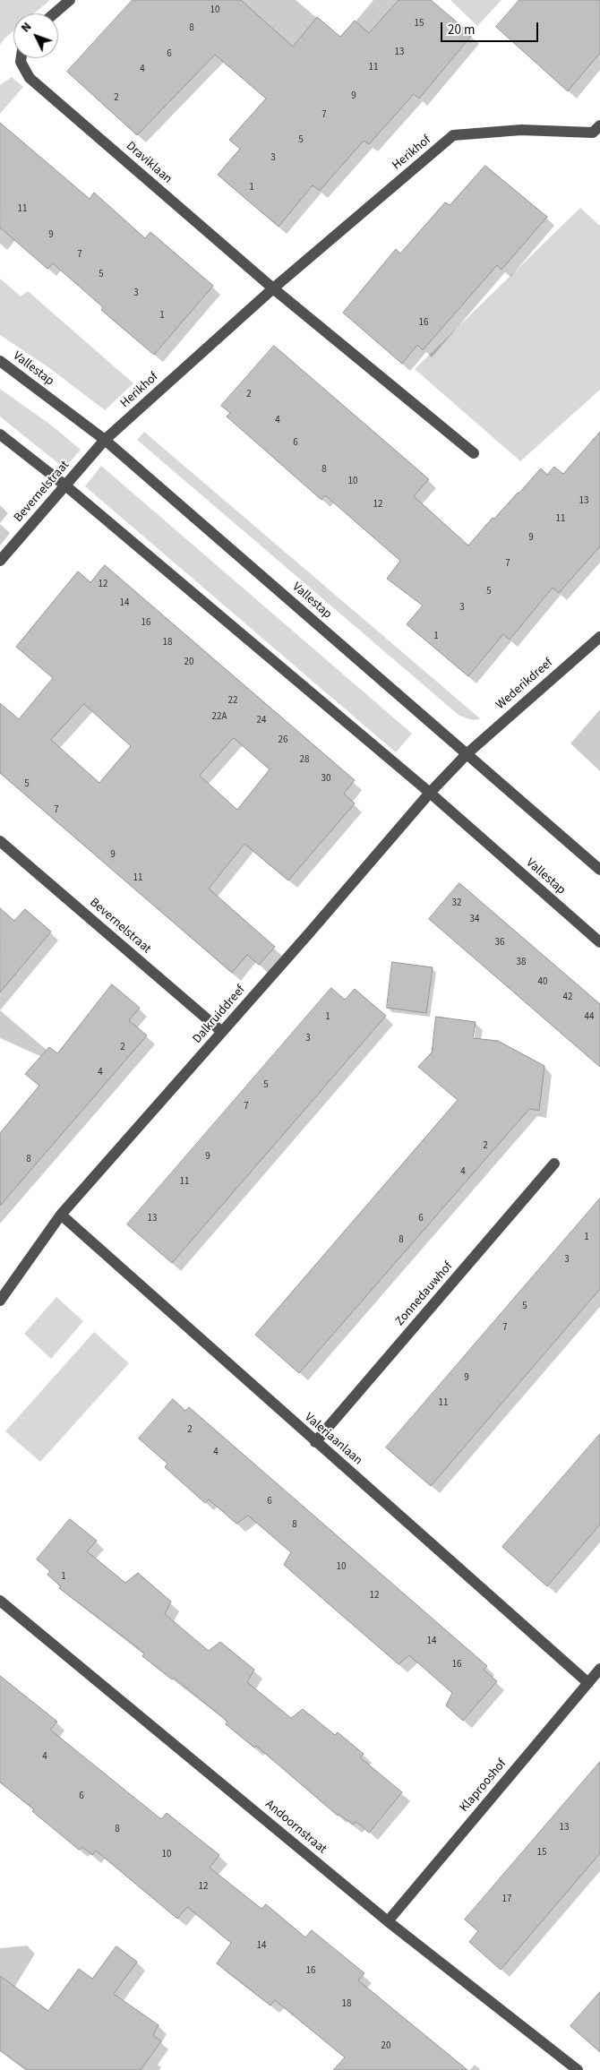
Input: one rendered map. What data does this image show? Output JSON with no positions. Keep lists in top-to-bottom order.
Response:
{
  "streets": {
    "street": [
      "Herikhof",
      "Draviklaan",
      "Vallestap",
      "Bevernelstraat",
      "Wederikdreef",
      "Dalkruiddreef",
      "Zonnedauwhof",
      "Valeriaanlaan",
      "Klaprooshof",
      "Andoornstraat"
    ]
  },
  "crossings": [
    ["Herikhof", "Draviklaan"],
    ["Herikhof", "Vallestap"],
    ["Herikhof", "Bevernelstraat"],
    ["Vallestap", "Bevernelstraat"],
    ["Vallestap", "Wederikdreef"],
    ["Vallestap", "Dalkruiddreef"],
    ["Bevernelstraat", "Dalkruiddreef"],
    ["Wederikdreef", "Dalkruiddreef"],
    ["Dalkruiddreef", "Valeriaanlaan"],
    ["Zonnedauwhof", "Valeriaanlaan"],
    ["Valeriaanlaan", "Klaprooshof"],
    ["Klaprooshof", "Andoornstraat"]
  ],
  "house_numbers": [
    "10",
    "15",
    "8",
    "13",
    "6",
    "11",
    "4",
    "9",
    "2",
    "7",
    "5",
    "3",
    "1",
    "11",
    "9",
    "7",
    "5",
    "3",
    "1",
    "16",
    "2",
    "4",
    "6",
    "8",
    "10",
    "13",
    "12",
    "11",
    "9",
    "7",
    "12",
    "5",
    "14",
    "3",
    "16",
    "1",
    "18",
    "20",
    "22",
    "22A",
    "24",
    "26",
    "28",
    "30",
    "5",
    "7",
    "9",
    "11",
    "32",
    "34",
    "36",
    "38",
    "40",
    "42",
    "1",
    "44",
    "3",
    "2",
    "4",
    "5",
    "7",
    "2",
    "9",
    "8",
    "4",
    "11",
    "13",
    "6",
    "1",
    "8",
    "3",
    "5",
    "7",
    "9",
    "11",
    "2",
    "4",
    "6",
    "8",
    "10",
    "1",
    "12",
    "14",
    "16",
    "4",
    "6",
    "13",
    "8",
    "15",
    "10",
    "12",
    "17",
    "14",
    "16",
    "18",
    "20"
  ],
  "scale_bar": "20 m",
  "north": "top left"
}
